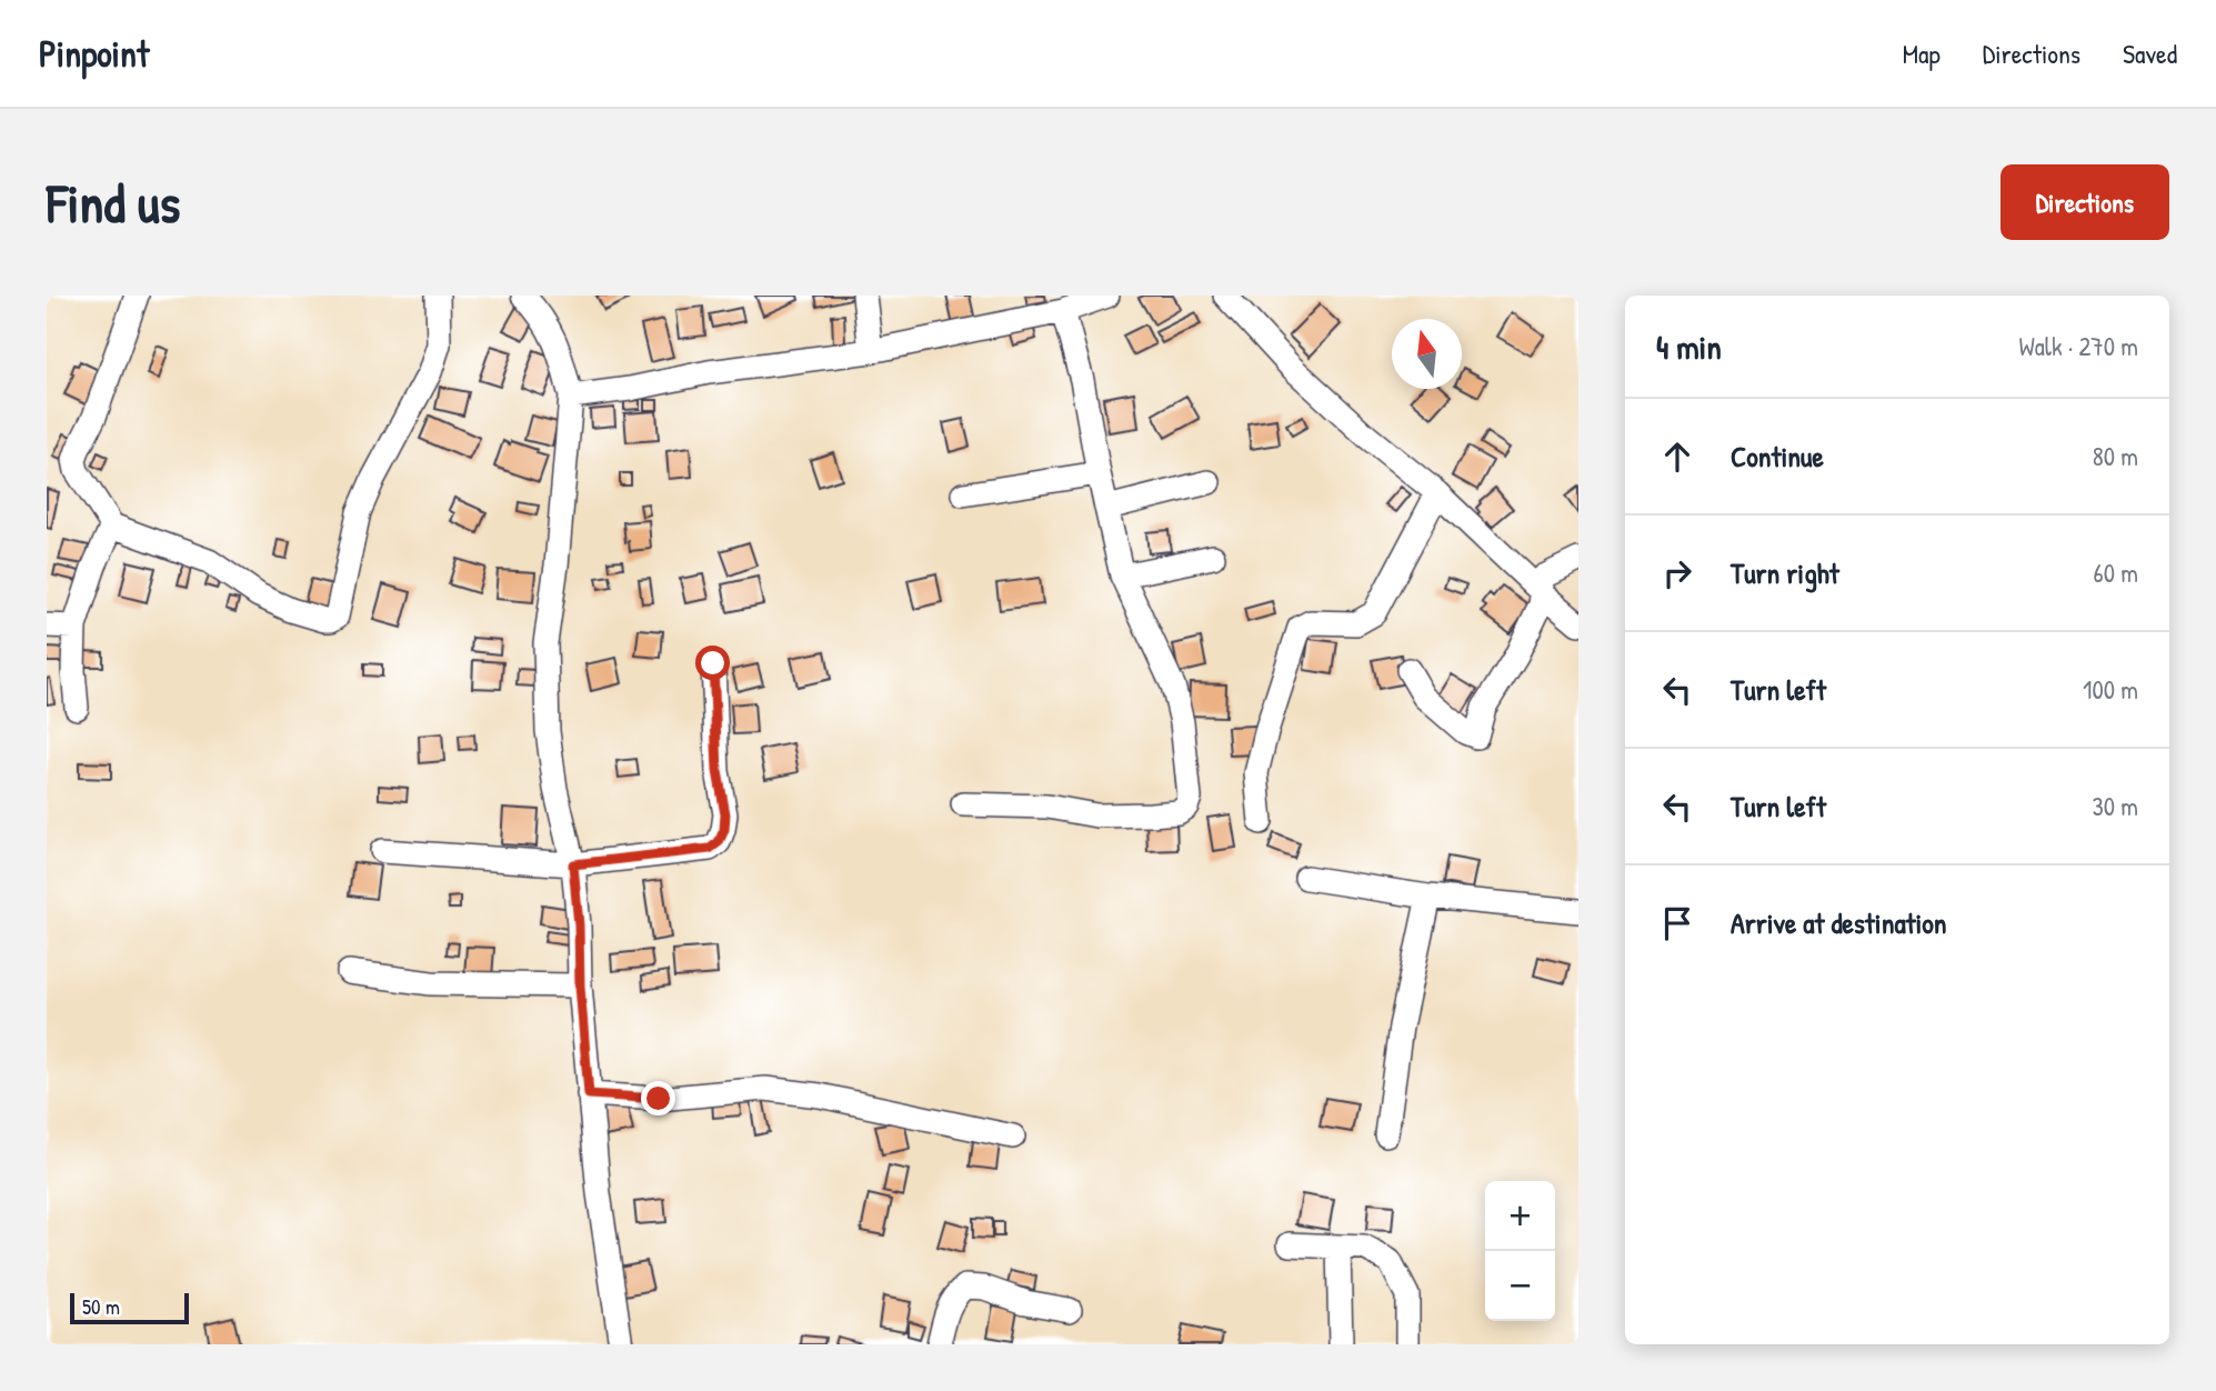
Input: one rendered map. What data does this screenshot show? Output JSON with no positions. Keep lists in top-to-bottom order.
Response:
{
  "scale_bar": "50 m",
  "north": "top",
  "page": {
    "header": "Pinpoint",
    "nav": ["Map", "Directions", "Saved"],
    "buttons": "Directions",
    "title": "Find us",
    "heading": ["4 min", "Walk · 270 m"],
    "list": [
      ["Continue", "80 m"],
      ["Turn right", "60 m"],
      ["Turn left", "100 m"],
      ["Turn left", "30 m"],
      "Arrive at destination"
    ],
    "map_buttons": ["+", "−"],
    "scale": "50 m"
  }
}
